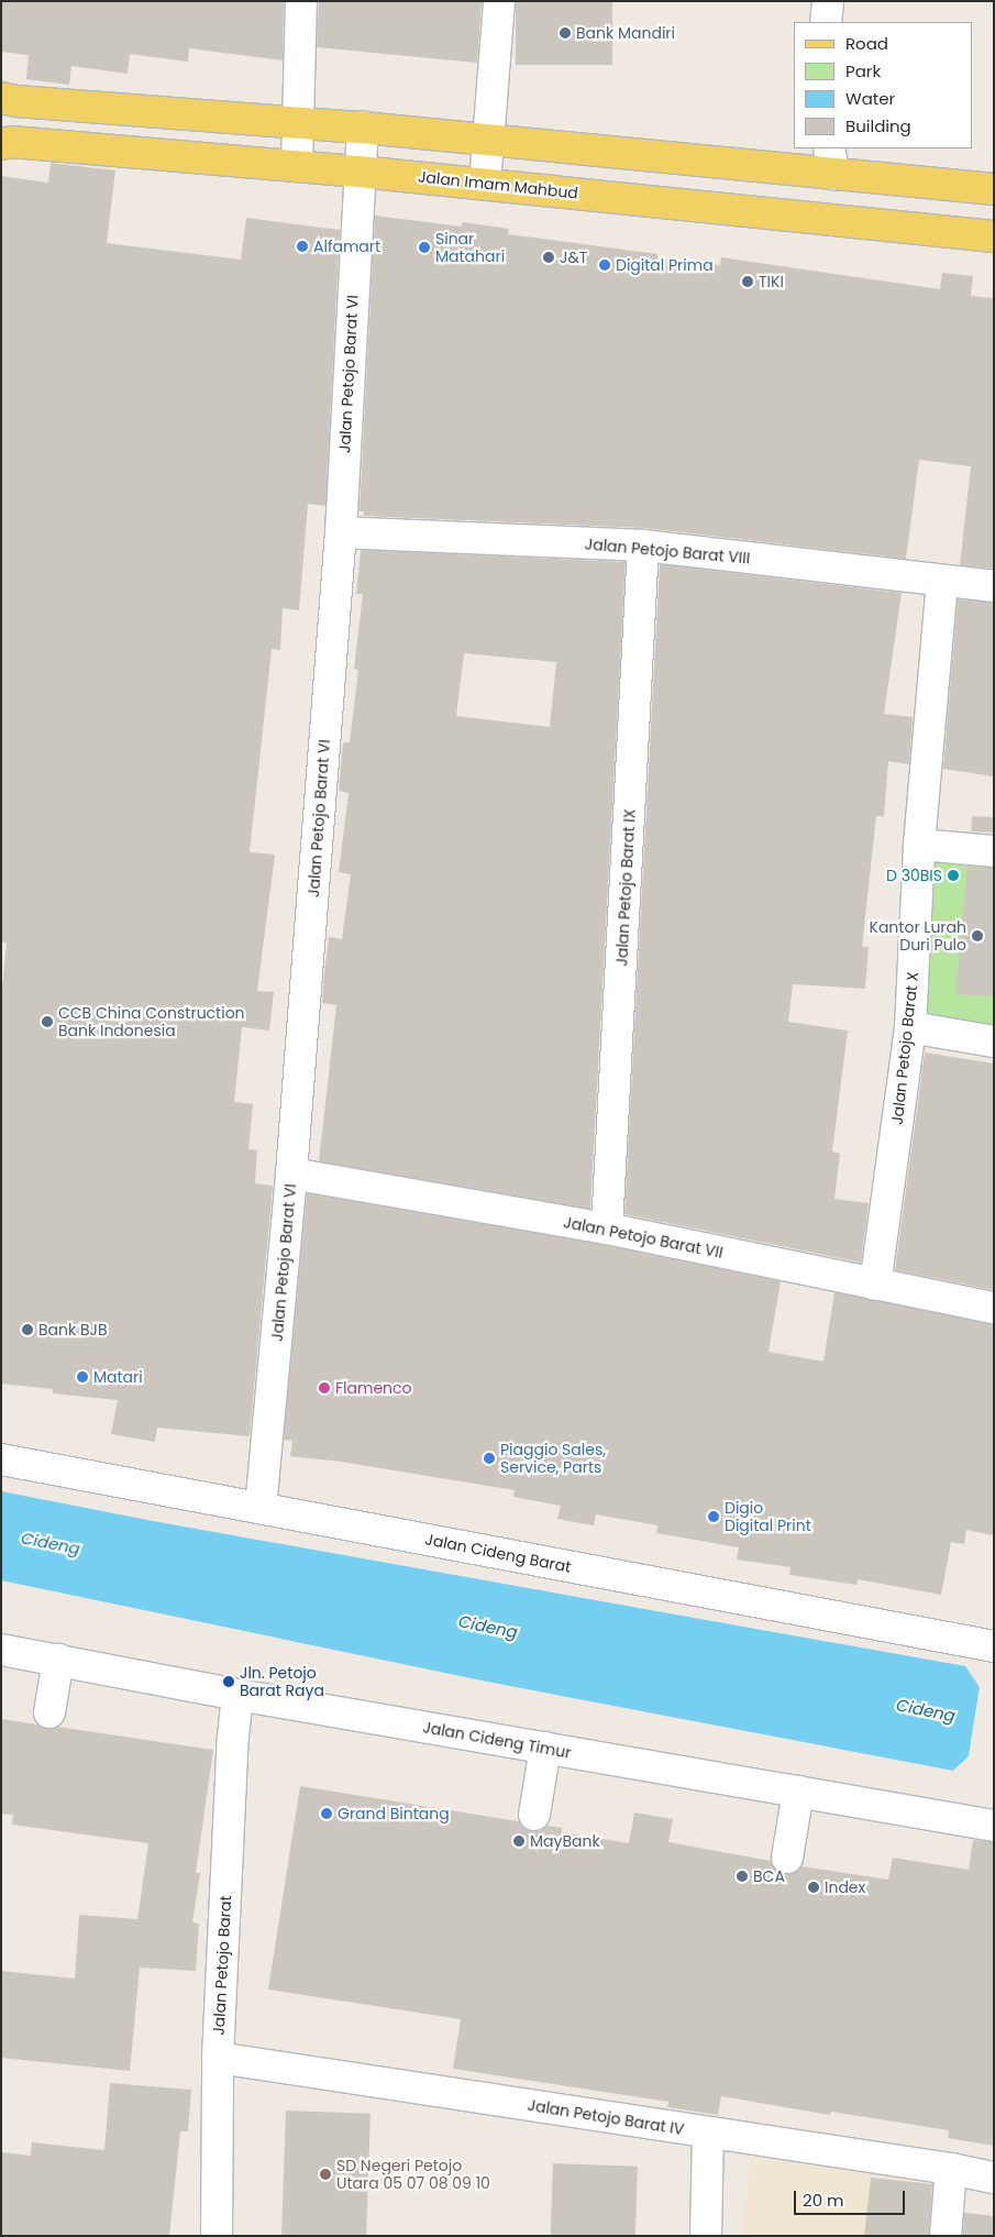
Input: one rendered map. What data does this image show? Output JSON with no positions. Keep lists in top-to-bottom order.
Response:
{
  "streets": {
    "main road": ["Jalan Imam Mahbud"],
    "street": [
      "Jalan Petojo Barat VI",
      "Jalan Petojo Barat VIII",
      "Jalan Petojo Barat IX",
      "Jalan Petojo Barat X",
      "Jalan Petojo Barat VII",
      "Jalan Cideng Barat",
      "Jalan Cideng Timur",
      "Jalan Petojo Barat",
      "Jalan Petojo Barat IV"
    ]
  },
  "crossings": [
    ["Jalan Imam Mahbud", "Jalan Petojo Barat VI"],
    ["Jalan Petojo Barat VI", "Jalan Petojo Barat VIII"],
    ["Jalan Petojo Barat VI", "Jalan Petojo Barat VII"],
    ["Jalan Petojo Barat VI", "Jalan Cideng Barat"],
    ["Jalan Petojo Barat VIII", "Jalan Petojo Barat IX"],
    ["Jalan Petojo Barat VIII", "Jalan Petojo Barat X"],
    ["Jalan Petojo Barat IX", "Jalan Petojo Barat VII"],
    ["Jalan Petojo Barat X", "Jalan Petojo Barat VII"],
    ["Jalan Cideng Timur", "Jalan Petojo Barat"],
    ["Jalan Petojo Barat", "Jalan Petojo Barat IV"]
  ],
  "water": ["Cideng"],
  "places": [
    "Bank Mandiri",
    "Alfamart",
    "Sinar Matahari",
    "J&T",
    "Digital Prima",
    "TIKI",
    "D 30BIS",
    "Kantor Lurah Duri Pulo",
    "CCB China Construction Bank Indonesia",
    "Bank BJB",
    "Matari",
    "Flamenco",
    "Piaggio Sales, Service, Parts",
    "Digio Digital Print",
    "Jln. Petojo Barat Raya",
    "Grand Bintang",
    "MayBank",
    "BCA",
    "Index",
    "SD Negeri Petojo Utara 05 07 08 09 10"
  ],
  "legend": [
    "Road",
    "Park",
    "Water",
    "Building"
  ],
  "scale_bar": "20 m"
}
